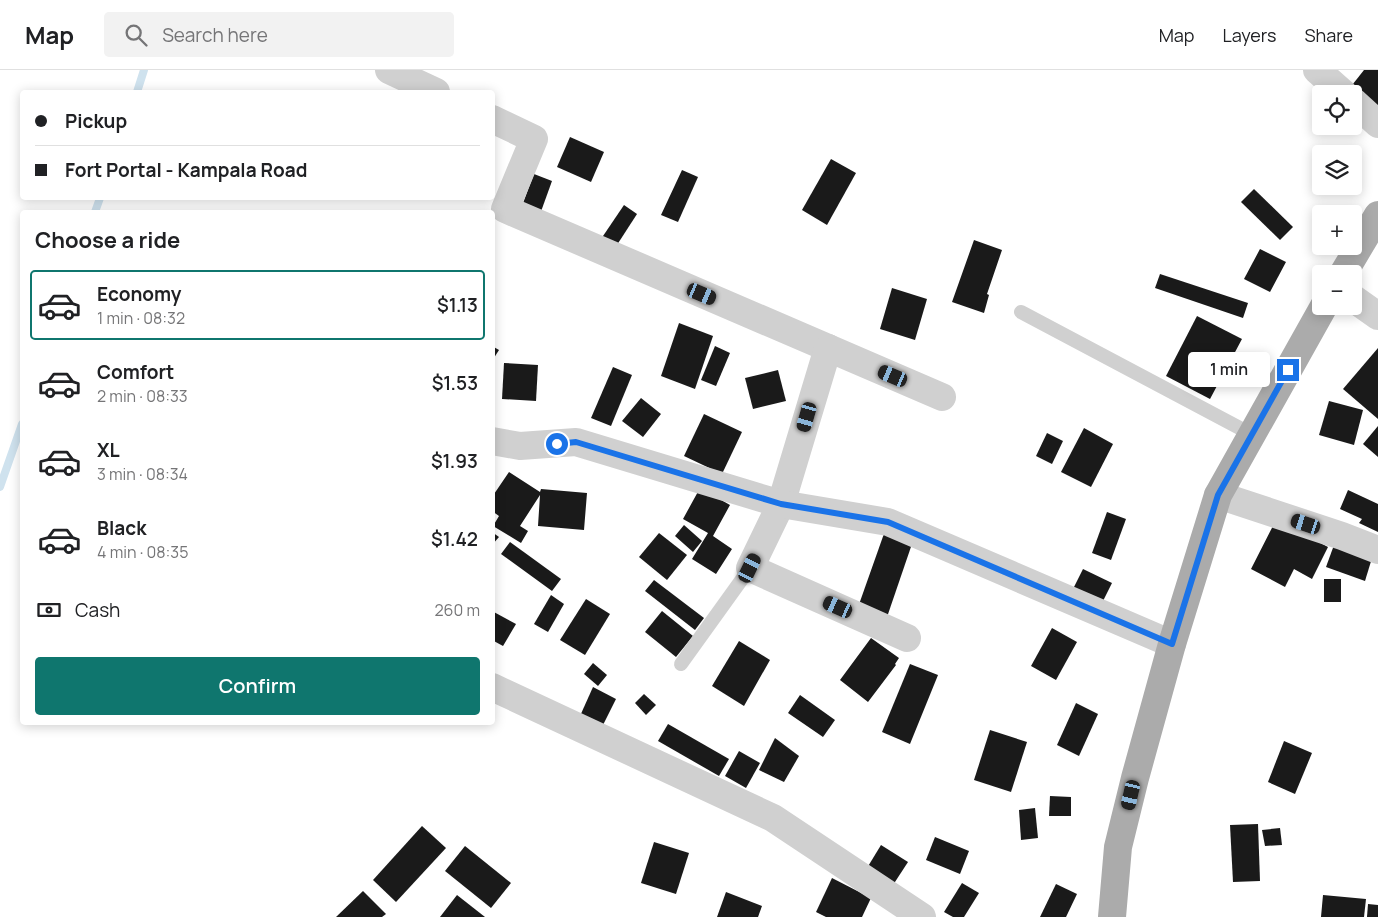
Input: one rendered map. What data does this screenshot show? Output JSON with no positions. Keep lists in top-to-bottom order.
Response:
{
  "page": {
    "header": "Map",
    "search": "Search here",
    "nav": ["Map", "Layers", "Share"],
    "map_buttons": ["+", "−"],
    "banner": ["Pickup", "Fort Portal - Kampala Road"],
    "heading": "Choose a ride",
    "list": [
      {
        "name": "Economy",
        "note": "1 min · 08:32",
        "value": "$1.13"
      },
      {
        "name": "Comfort",
        "note": "2 min · 08:33",
        "value": "$1.53"
      },
      {
        "name": "XL",
        "note": "3 min · 08:34",
        "value": "$1.93"
      },
      {
        "name": "Black",
        "note": "4 min · 08:35",
        "value": "$1.42"
      }
    ],
    "bubble": "1 min",
    "pay": ["Cash", "260 m"],
    "buttons": "Confirm"
  }
}
